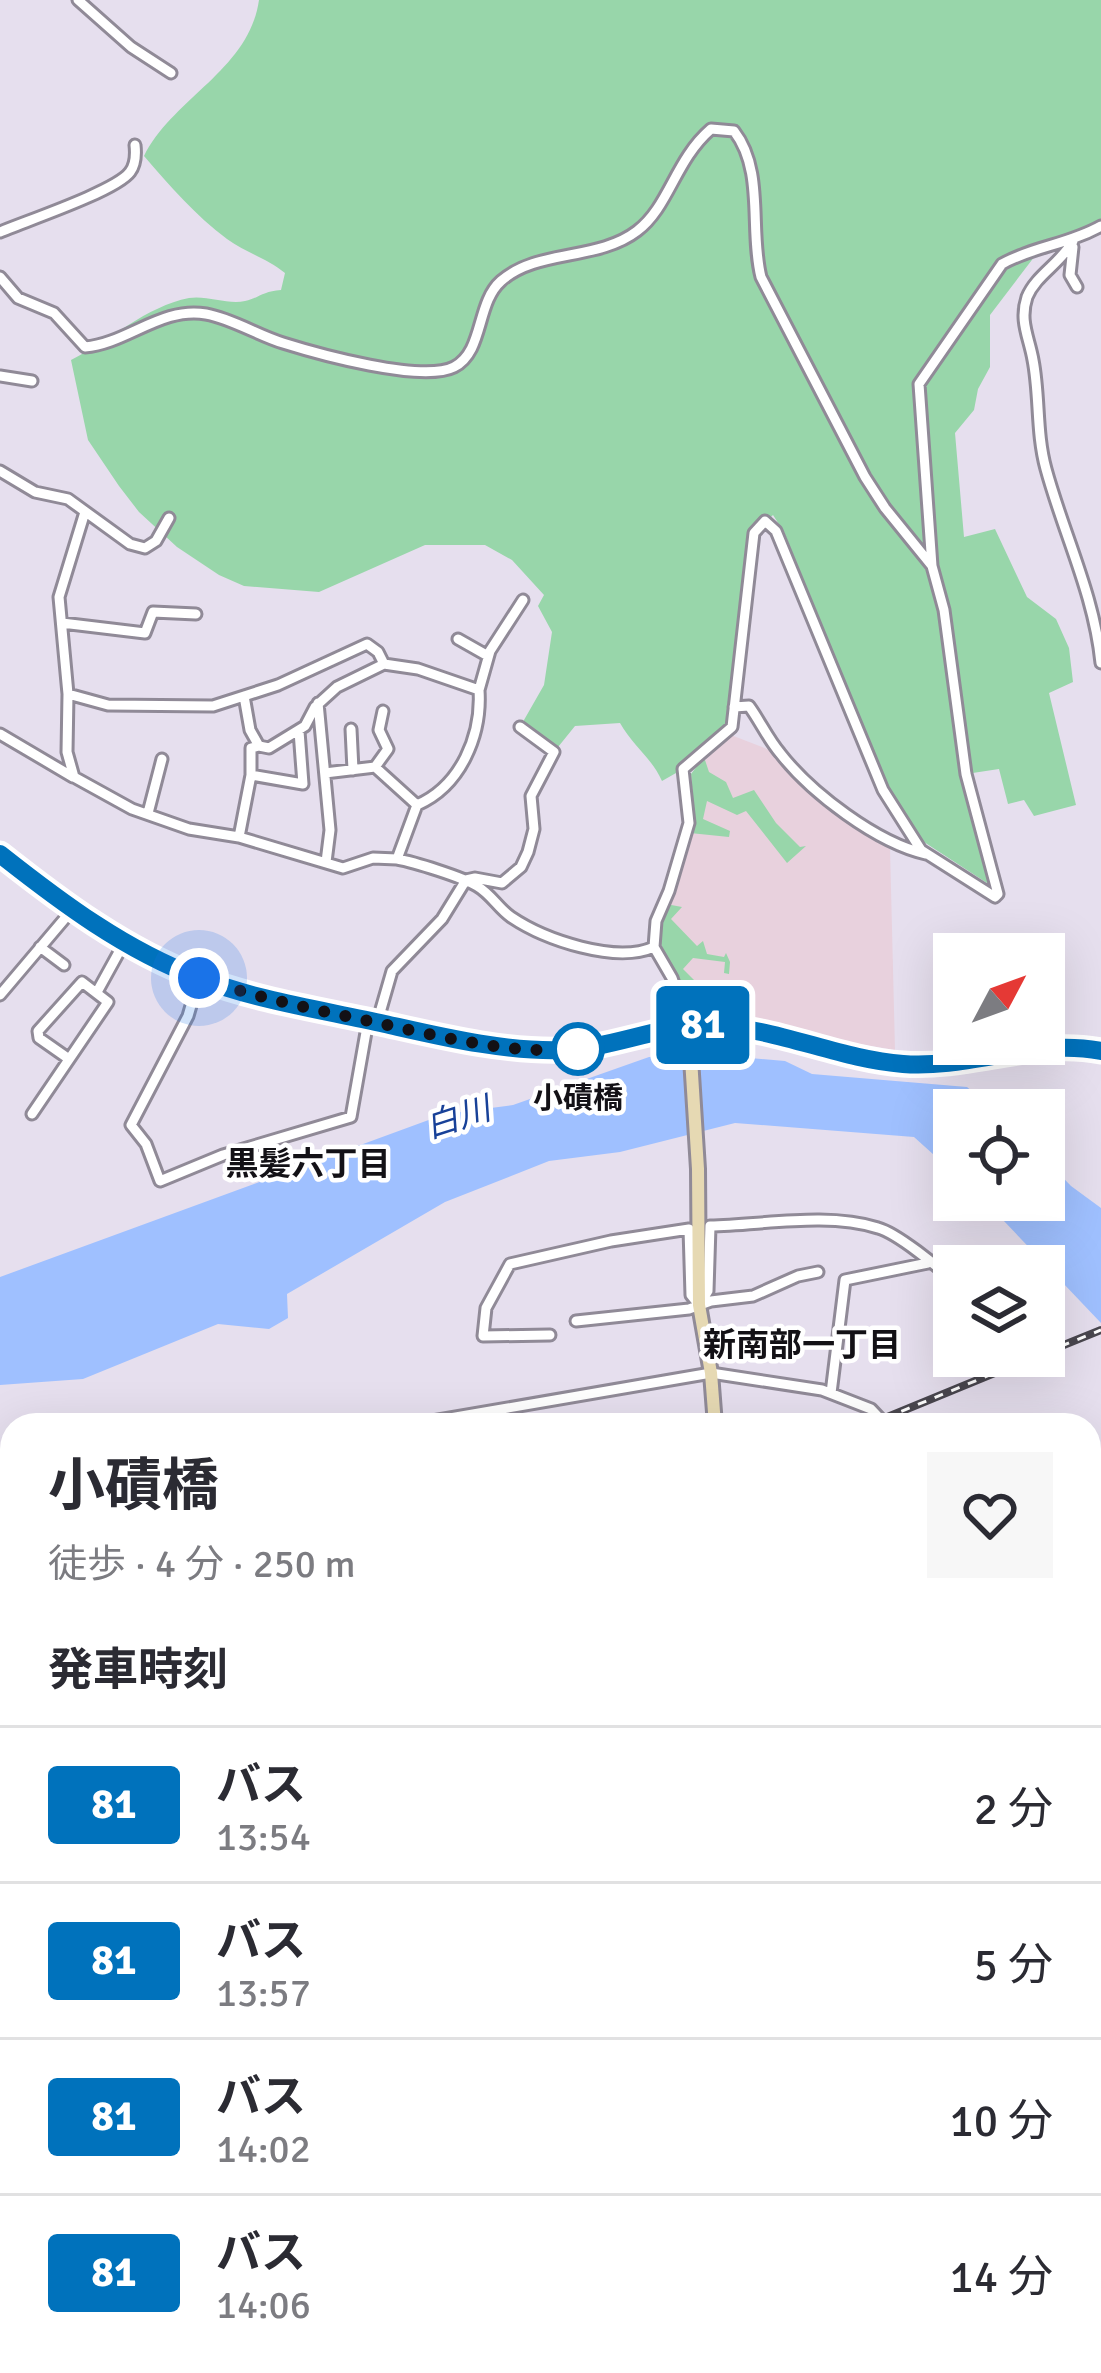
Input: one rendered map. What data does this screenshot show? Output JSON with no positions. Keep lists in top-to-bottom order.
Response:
{
  "districts": ["黒髪六丁目", "新南部一丁目"],
  "water": ["白川"],
  "places": ["小磧橋"],
  "lines": ["bus line 81"],
  "north": "top right",
  "page": {
    "on_map": "81",
    "heading": [
      ["小磧橋", "徒歩 · 4 分 · 250 m"],
      "発車時刻"
    ],
    "list": [
      {
        "mark": "81",
        "name": "バス",
        "note": "13:54",
        "value": "2 分"
      },
      {
        "mark": "81",
        "name": "バス",
        "note": "13:57",
        "value": "5 分"
      },
      {
        "mark": "81",
        "name": "バス",
        "note": "14:02",
        "value": "10 分"
      },
      {
        "mark": "81",
        "name": "バス",
        "note": "14:06",
        "value": "14 分"
      }
    ]
  }
}
